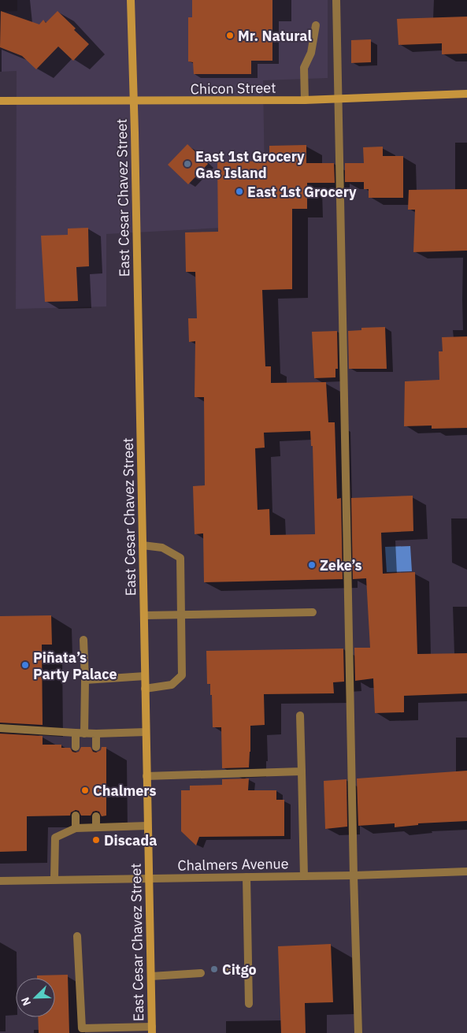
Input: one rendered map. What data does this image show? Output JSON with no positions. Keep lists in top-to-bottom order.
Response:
{
  "streets": {
    "main road": ["Chicon Street", "East Cesar Chavez Street"],
    "street": ["Chalmers Avenue"]
  },
  "crossings": [
    ["Chicon Street", "East Cesar Chavez Street"],
    ["East Cesar Chavez Street", "Chalmers Avenue"]
  ],
  "places": [
    "Mr. Natural",
    "East 1st Grocery Gas Island",
    "East 1st Grocery",
    "Zeke’s",
    "Piñata’s Party Palace",
    "Chalmers",
    "Discada",
    "Citgo"
  ],
  "north": "bottom left"
}
